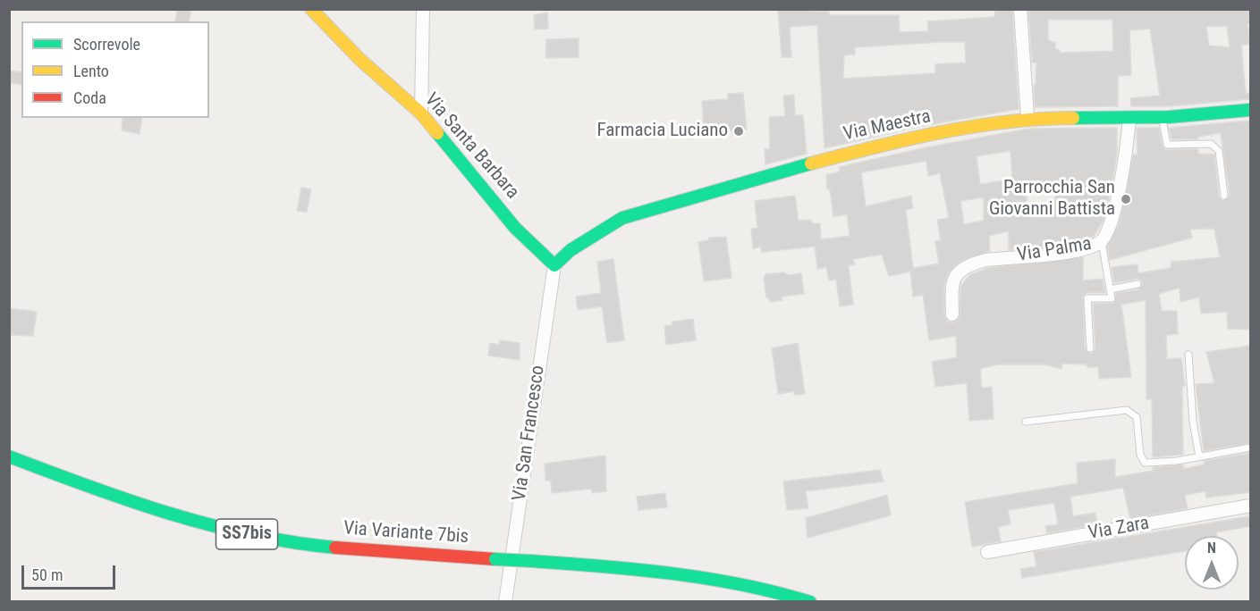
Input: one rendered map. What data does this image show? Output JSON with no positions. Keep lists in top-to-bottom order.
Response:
{
  "streets": {
    "street": [
      "Via Maestra",
      "Via Santa Barbara",
      "Via Palma",
      "Via San Francesco",
      "Via Zara",
      "Via Variante 7bis",
      "SS7bis"
    ]
  },
  "crossings": [
    ["Via Maestra", "Via Santa Barbara"],
    ["Via Maestra", "Via Palma"],
    ["Via Maestra", "Via San Francesco"],
    ["Via Santa Barbara", "Via San Francesco"]
  ],
  "places": ["Farmacia Luciano", "Parrocchia San Giovanni Battista"],
  "legend": ["Scorrevole", "Lento", "Coda"],
  "scale_bar": "50 m",
  "north": "top"
}
